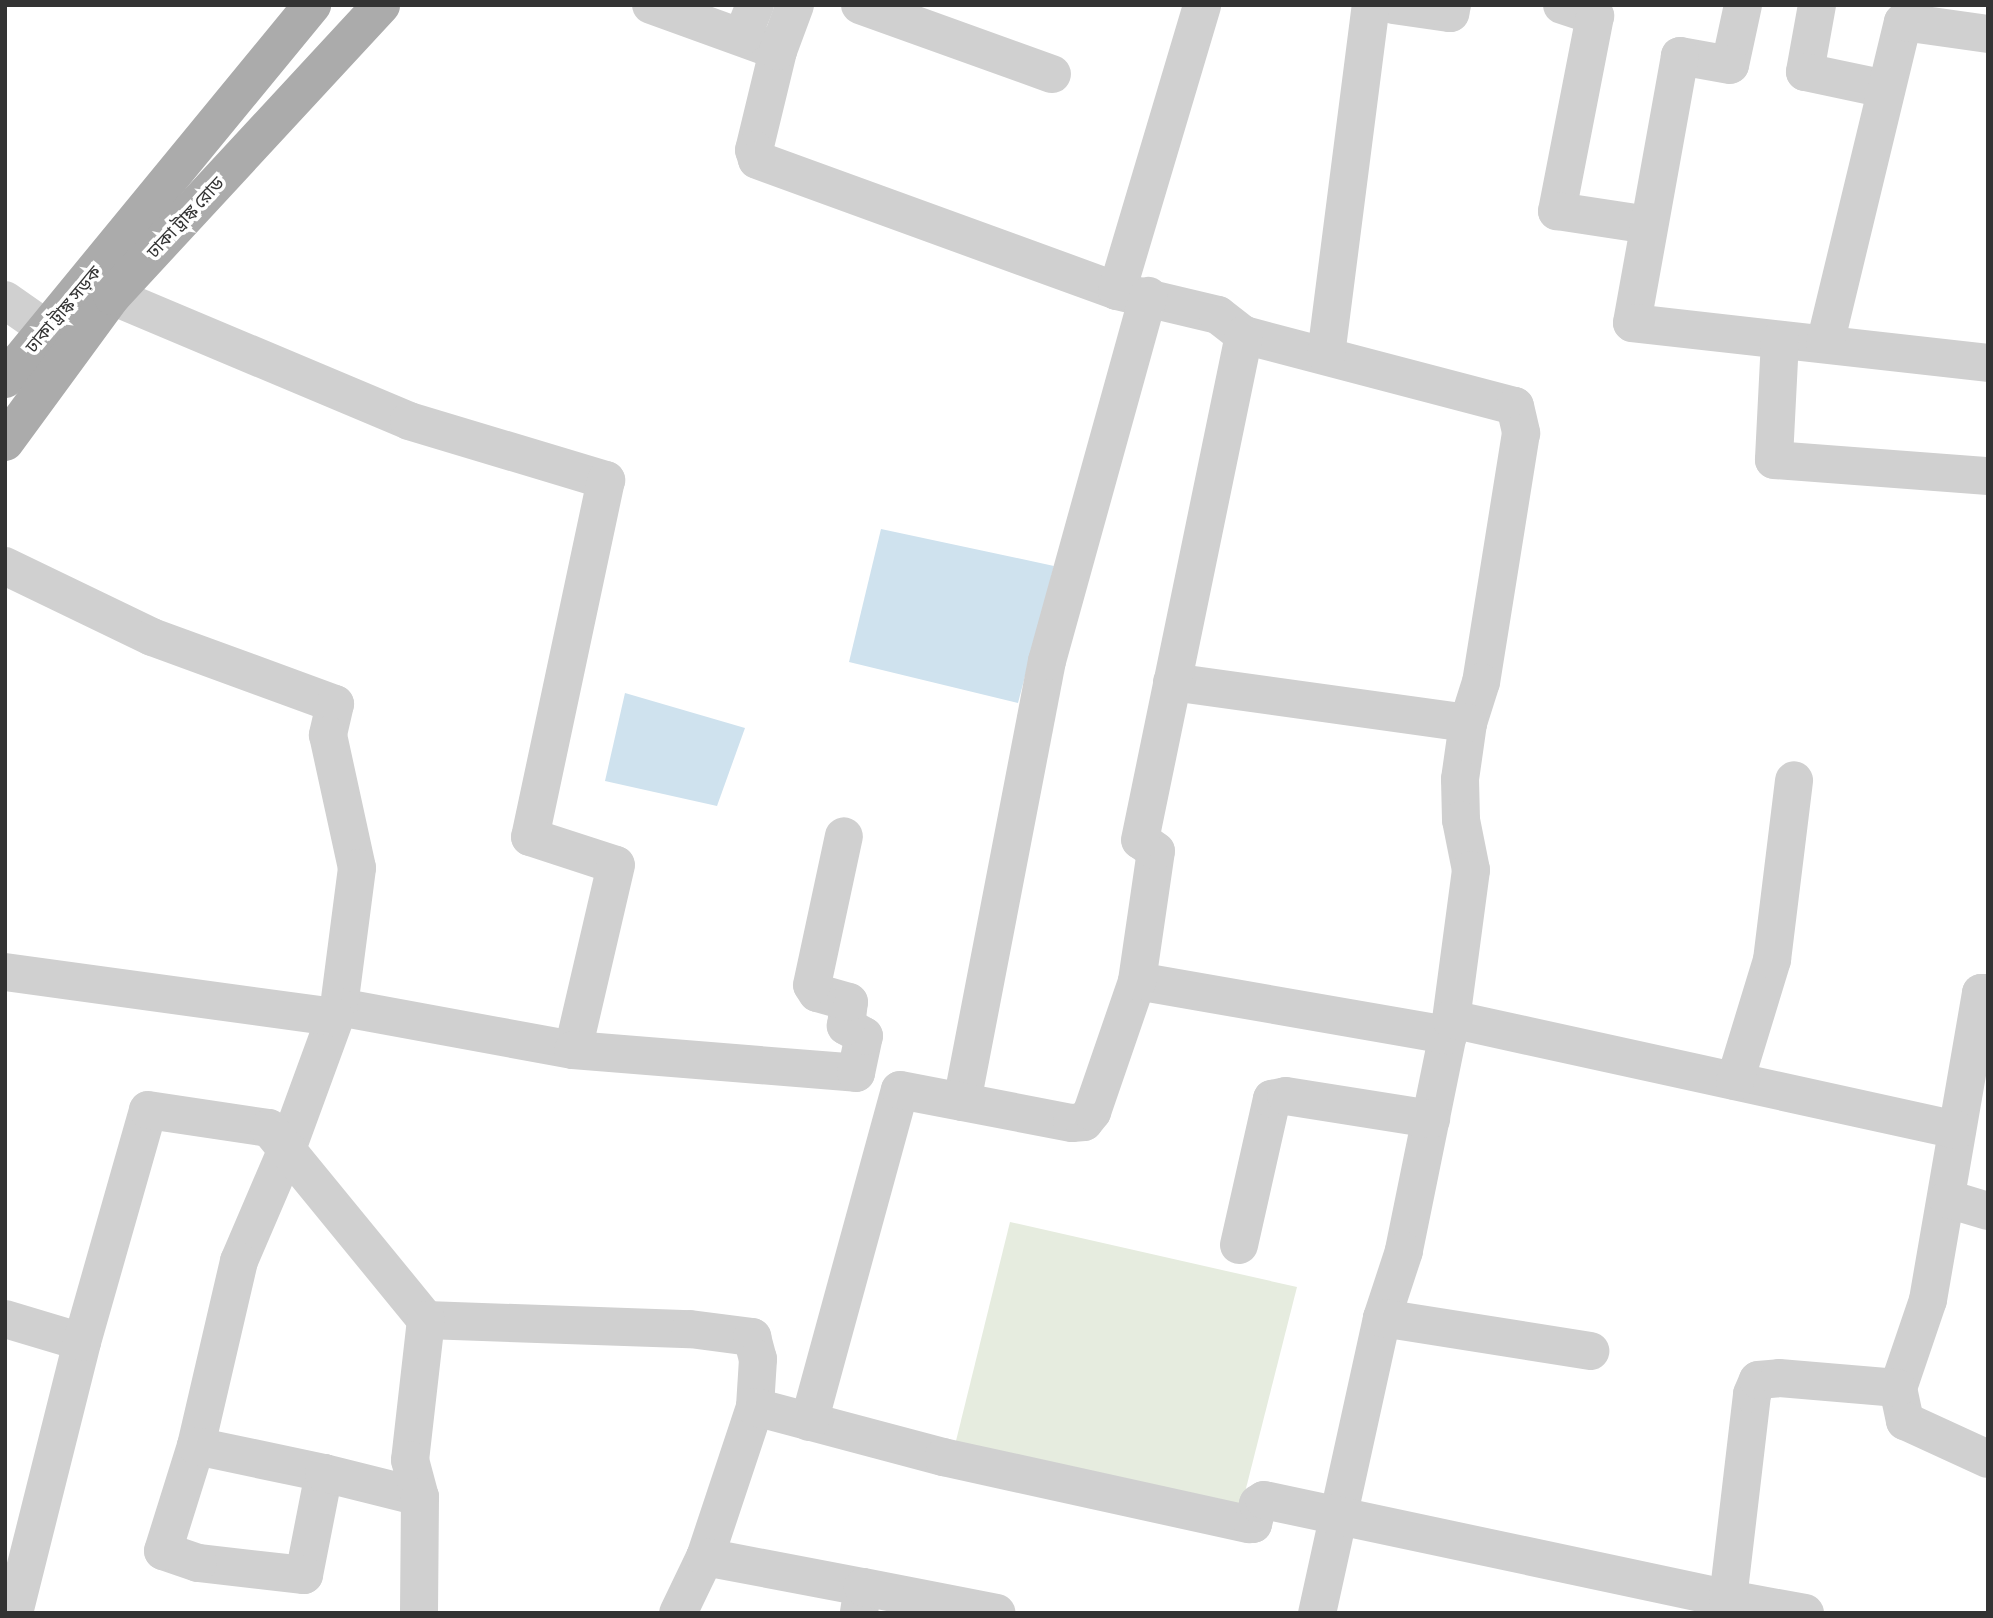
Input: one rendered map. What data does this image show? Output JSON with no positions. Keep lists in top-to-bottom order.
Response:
{
  "streets": {
    "main road": ["ঢাকা ট্রাঙ্ক রোড", "ঢাকা ট্রাঙ্ক সড়ক"]
  },
  "crossings": [
    ["ঢাকা ট্রাঙ্ক রোড", "ঢাকা ট্রাঙ্ক সড়ক"]
  ]
}
